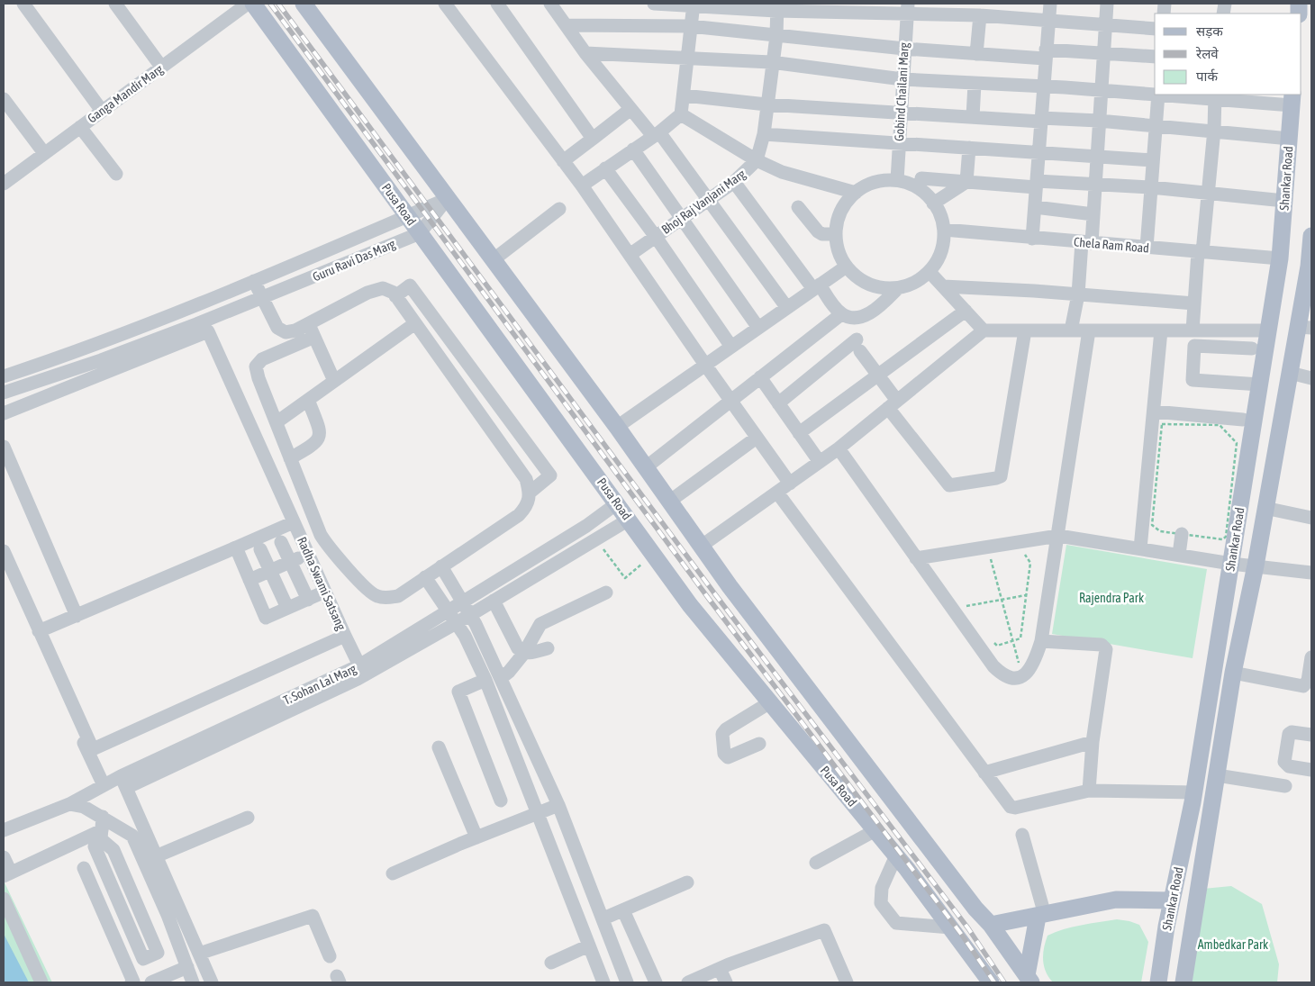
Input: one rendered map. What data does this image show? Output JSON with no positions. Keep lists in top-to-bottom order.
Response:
{
  "streets": {
    "main road": ["Shankar Road", "Pusa Road"],
    "street": [
      "Gobind Chailani Marg",
      "Ganga Mandir Marg",
      "Bhoj Raj Vanjani Marg",
      "Chela Ram Road",
      "Guru Ravi Das Marg",
      "Radha Swami Satsang",
      "T. Sohan Lal Marg"
    ]
  },
  "crossings": [
    ["Gobind Chailani Marg", "Chela Ram Road"],
    ["Shankar Road", "Chela Ram Road"],
    ["Pusa Road", "Guru Ravi Das Marg"],
    ["Pusa Road", "T. Sohan Lal Marg"],
    ["Guru Ravi Das Marg", "Radha Swami Satsang"]
  ],
  "parks": ["Rajendra Park", "Ambedkar Park"],
  "legend": ["सड़क", "रेलवे", "पार्क"]
}
